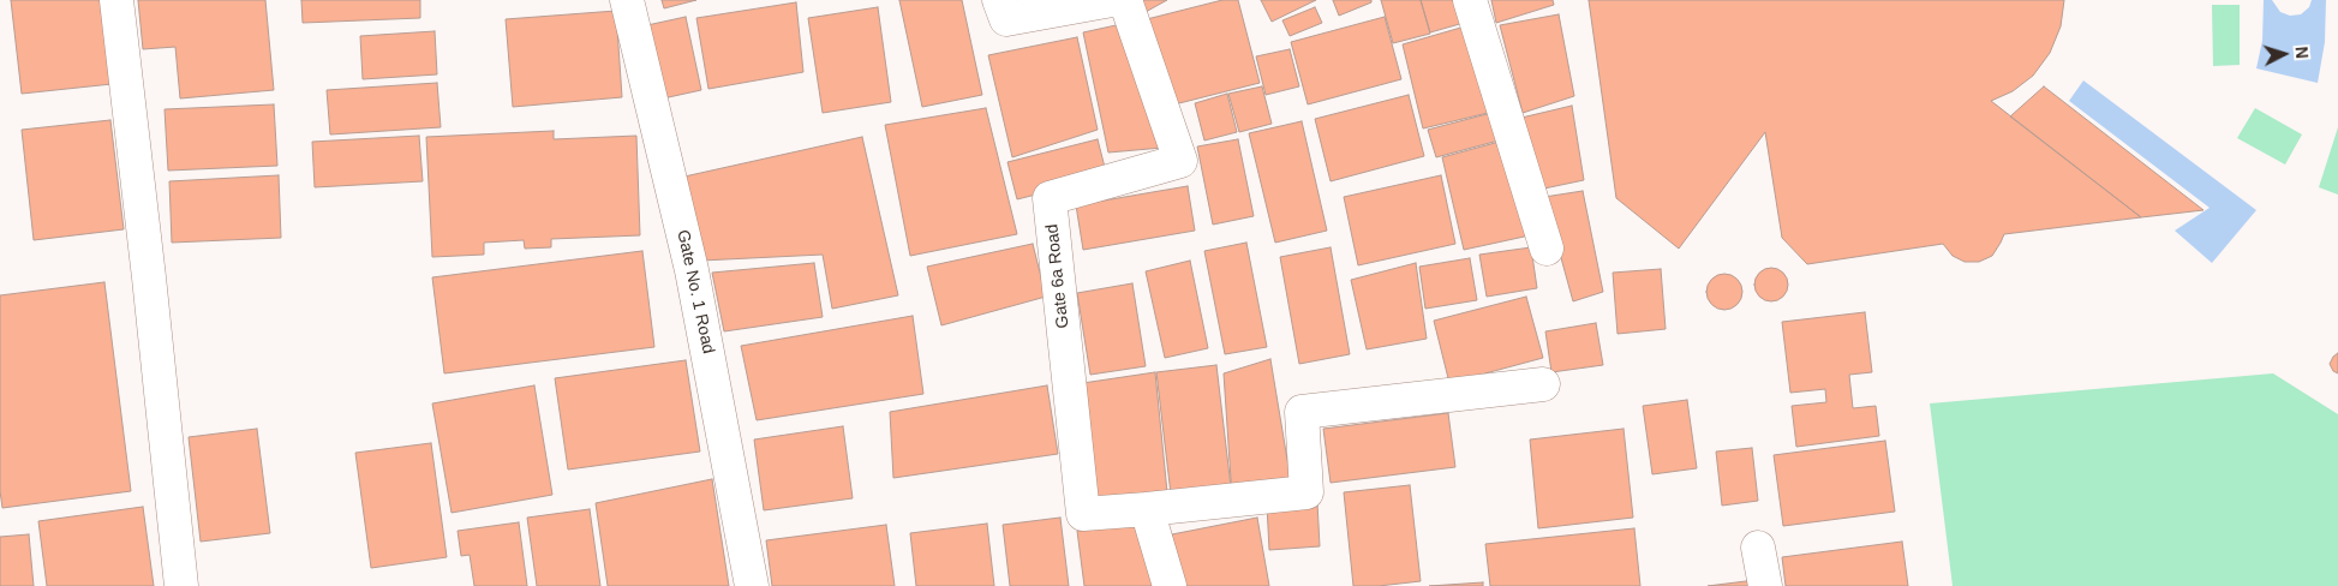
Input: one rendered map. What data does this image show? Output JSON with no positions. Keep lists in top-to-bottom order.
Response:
{
  "streets": {
    "street": ["Gate 6a Road", "Gate No. 1 Road"]
  },
  "north": "right"
}
